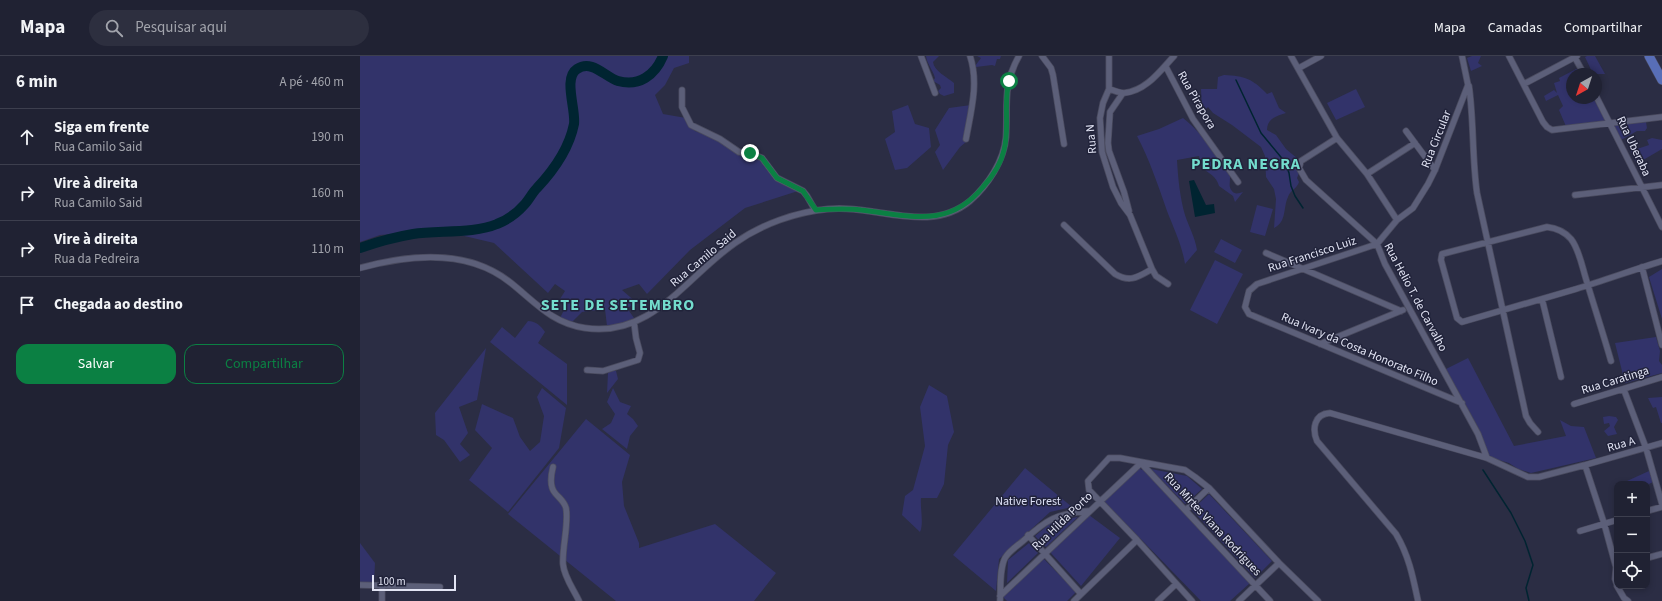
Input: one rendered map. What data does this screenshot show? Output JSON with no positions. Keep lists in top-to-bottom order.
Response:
{
  "streets": {
    "street": [
      "Rua Pirapora",
      "Rua N",
      "Rua Circular",
      "Rua Uberaba",
      "Rua Francisco Luiz",
      "Rua Camilo Said",
      "Rua Helio T. de Carvalho",
      "Rua Ivary da Costa Honorato Filho",
      "Rua Caratinga",
      "Rua A",
      "Rua Hilda Porto",
      "Rua Mirtes Viana Rodrigues"
    ]
  },
  "crossings": [
    ["Rua Francisco Luiz", "Rua Helio T. de Carvalho"],
    ["Rua Francisco Luiz", "Rua Ivary da Costa Honorato Filho"],
    ["Rua Helio T. de Carvalho", "Rua Ivary da Costa Honorato Filho"],
    ["Rua Helio T. de Carvalho", "Rua A"],
    ["Rua Hilda Porto", "Rua Mirtes Viana Rodrigues"]
  ],
  "districts": ["PEDRA NEGRA", "SETE DE SETEMBRO"],
  "parks": ["Native Forest"],
  "scale_bar": "100 m",
  "north": "bottom left",
  "page": {
    "header": "Mapa",
    "search": "Pesquisar aqui",
    "nav": ["Mapa", "Camadas", "Compartilhar"],
    "heading": ["6 min", "A pé · 460 m"],
    "list": [
      ["Siga em frente", "Rua Camilo Said", "190 m"],
      ["Vire à direita", "Rua Camilo Said", "160 m"],
      ["Vire à direita", "Rua da Pedreira", "110 m"],
      "Chegada ao destino"
    ],
    "buttons": ["Salvar", "Compartilhar"],
    "map_buttons": ["+", "−"],
    "scale": "100 m"
  }
}
